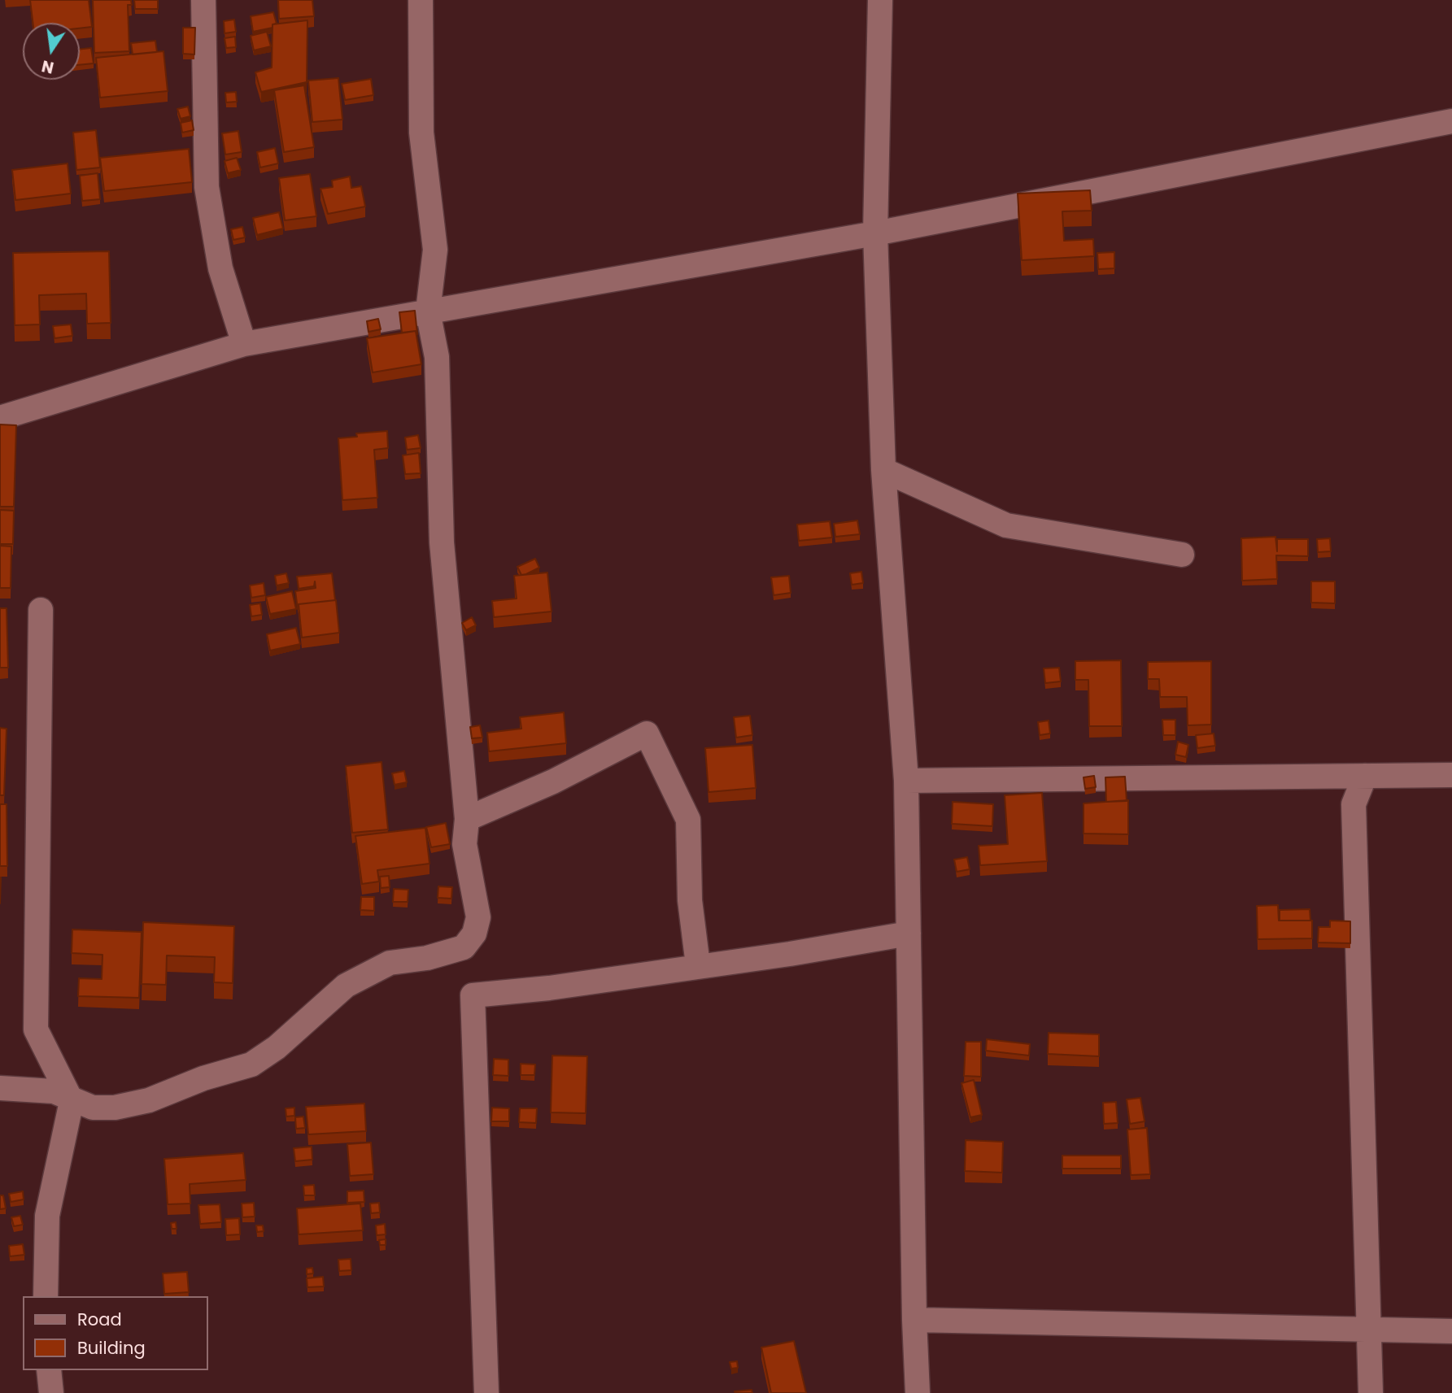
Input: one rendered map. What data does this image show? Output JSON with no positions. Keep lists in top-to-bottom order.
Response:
{
  "legend": ["Road", "Building"],
  "north": "bottom"
}
